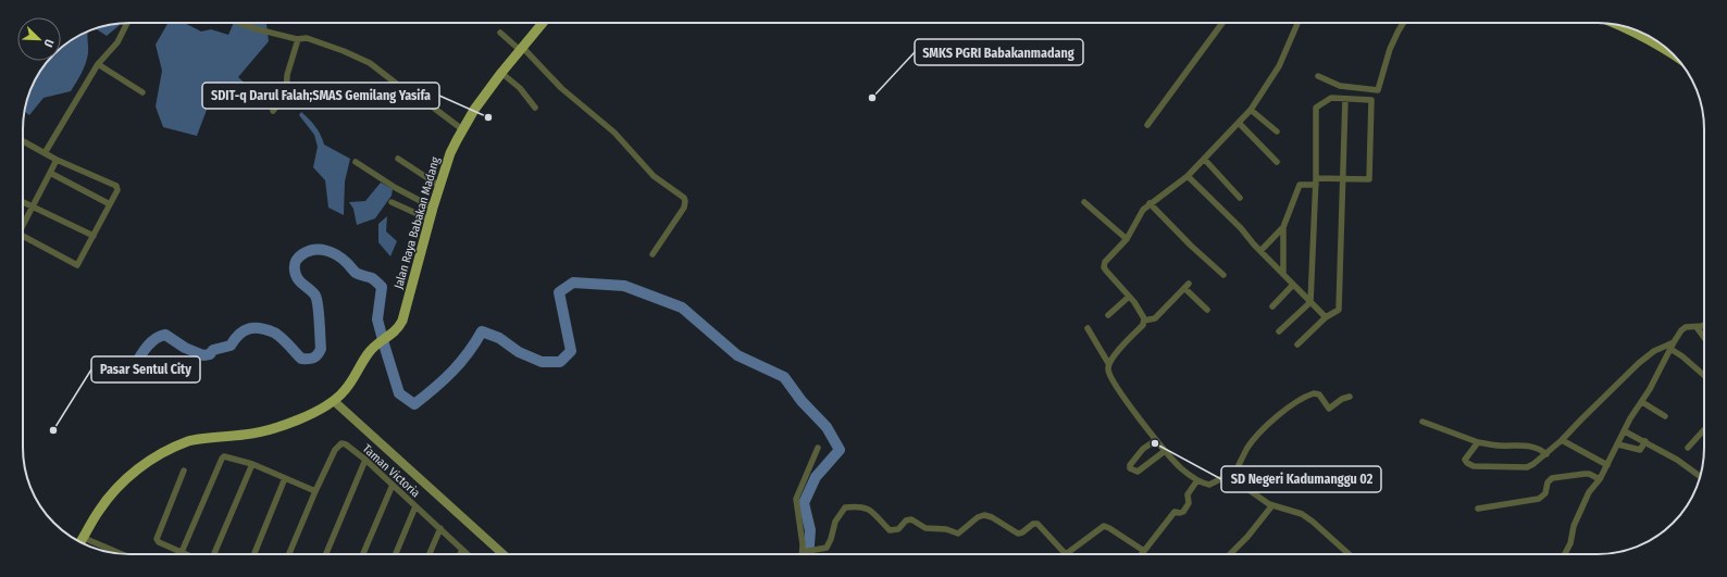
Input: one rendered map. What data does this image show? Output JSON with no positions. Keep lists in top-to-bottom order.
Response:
{
  "streets": {
    "main road": ["Jalan Raya Babakan Madang"],
    "street": ["Taman Victoria"]
  },
  "places": [
    "SMKS PGRI Babakanmadang",
    "SDIT-q Darul Falah;SMAS Gemilang Yasifa",
    "Pasar Sentul City",
    "SD Negeri Kadumanggu 02"
  ],
  "north": "bottom right"
}
